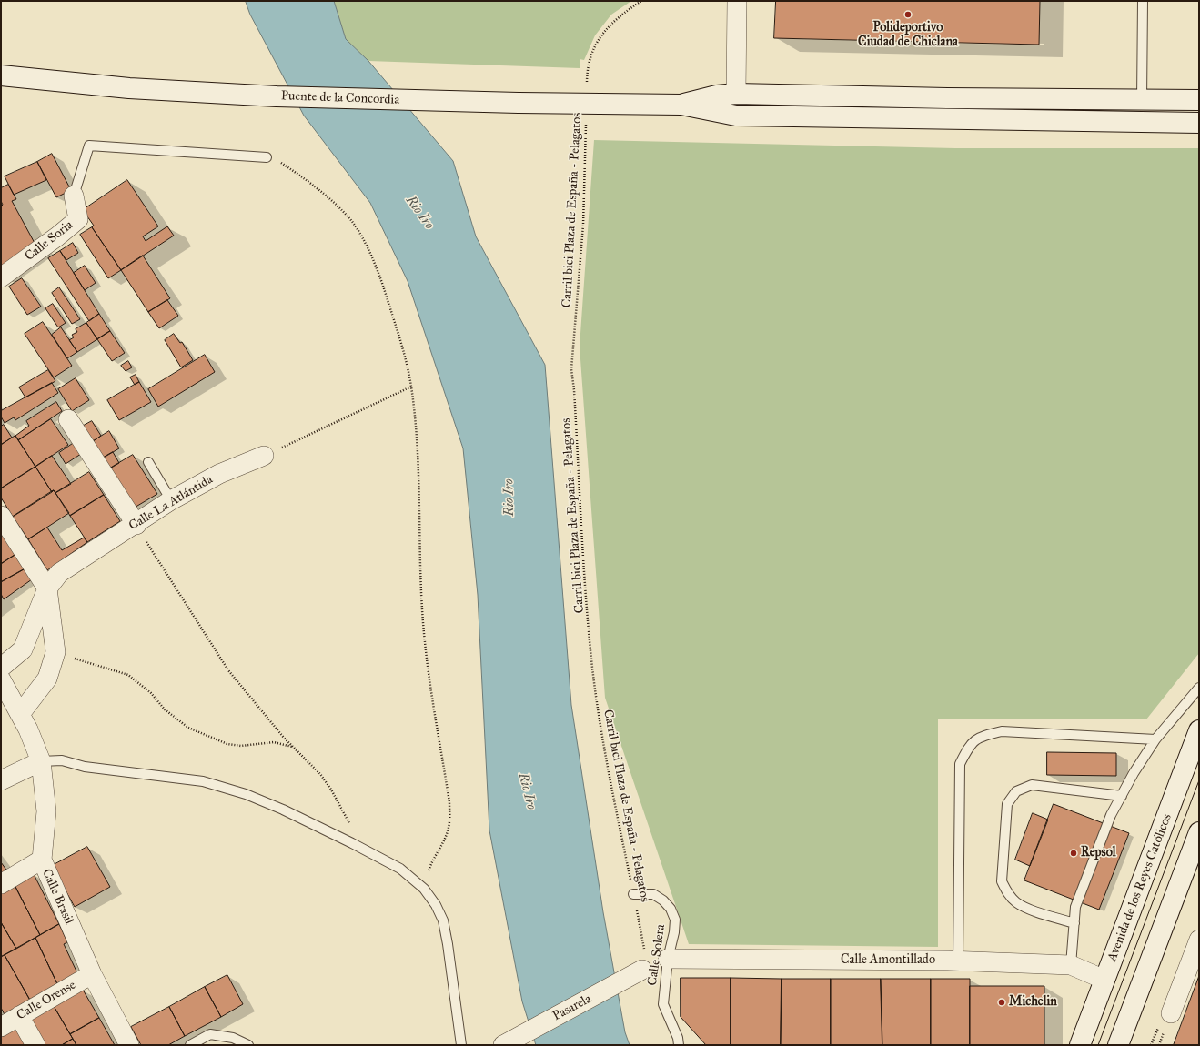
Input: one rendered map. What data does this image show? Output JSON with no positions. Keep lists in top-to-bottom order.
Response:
{
  "streets": {
    "main road": ["Puente de la Concordia", "Avenida de los Reyes Católicos"],
    "street": [
      "Calle Soria",
      "Calle La Atlántida",
      "Calle Brasil",
      "Calle Amontillado",
      "Calle Orense",
      "Pasarela"
    ],
    "lane": ["Calle Solera"],
    "path": ["Carril bici Plaza de España - Pelagatos"]
  },
  "crossings": [
    ["Puente de la Concordia", "Carril bici Plaza de España - Pelagatos"],
    ["Carril bici Plaza de España - Pelagatos", "Calle Solera"],
    ["Carril bici Plaza de España - Pelagatos", "Pasarela"],
    ["Avenida de los Reyes Católicos", "Calle Amontillado"],
    ["Calle Brasil", "Calle Orense"],
    ["Calle Solera", "Calle Amontillado"]
  ],
  "water": ["Rio Iro"],
  "places": ["Polideportivo Ciudad de Chiclana", "Repsol", "Michelin"]
}
